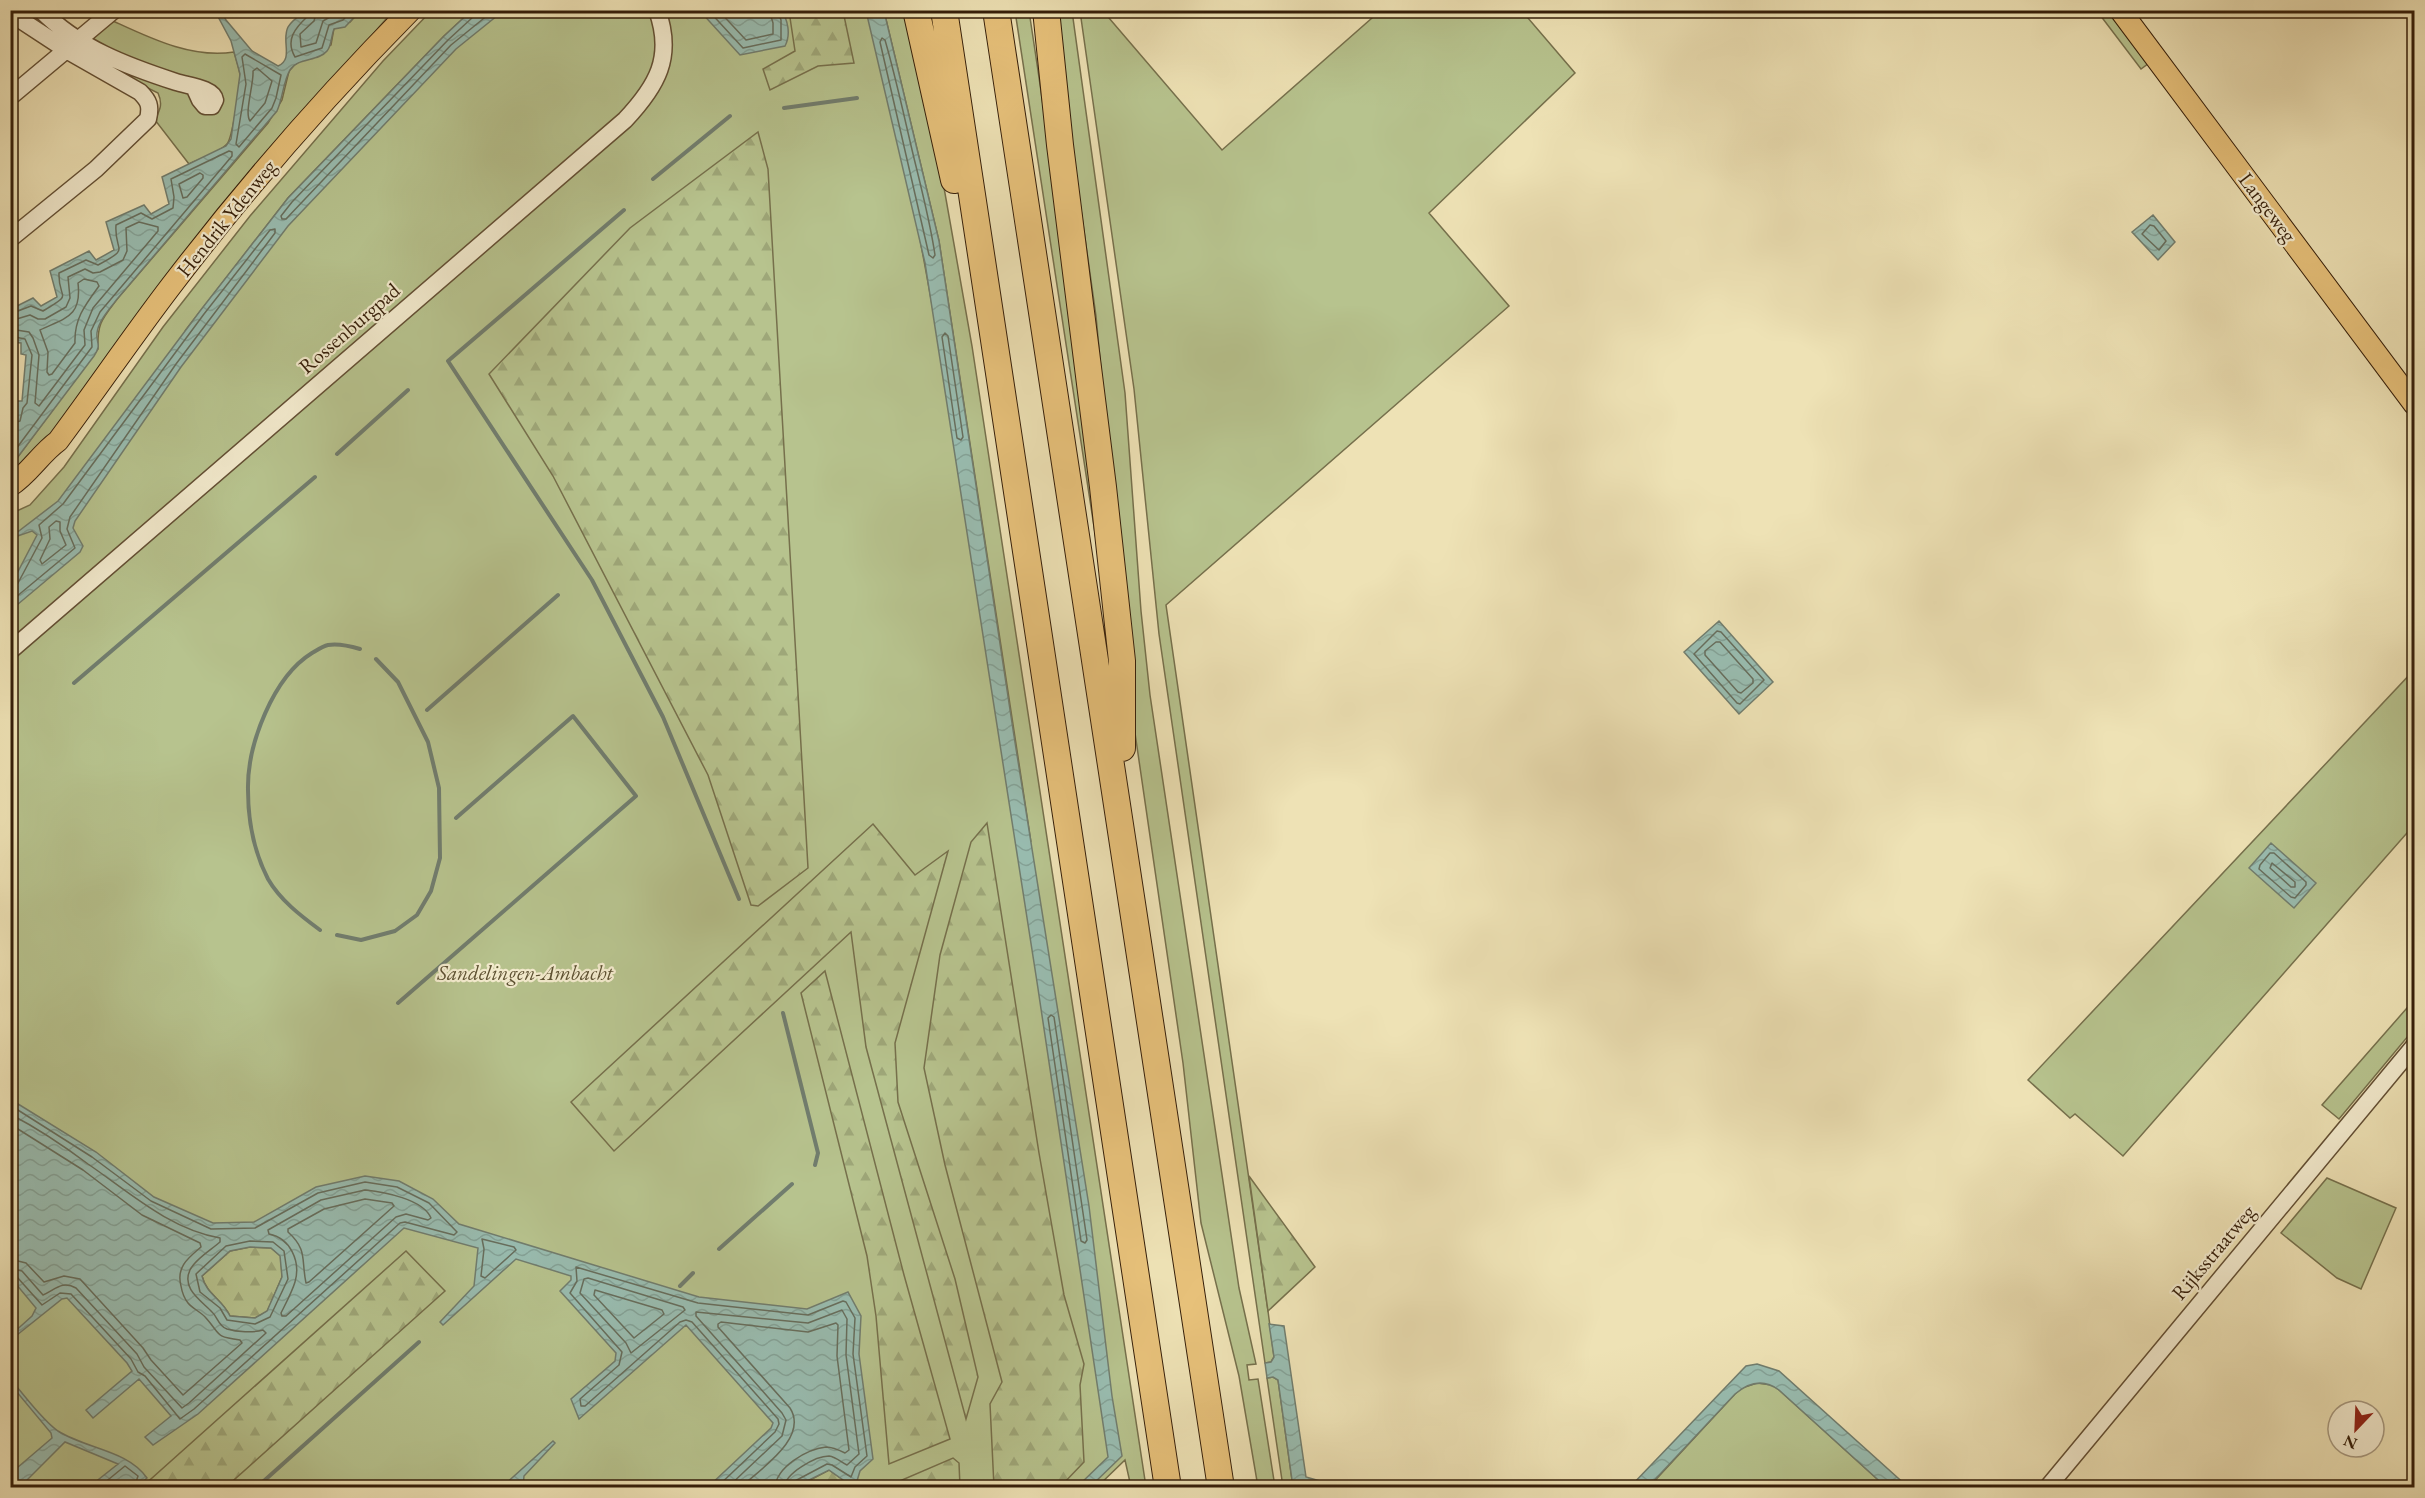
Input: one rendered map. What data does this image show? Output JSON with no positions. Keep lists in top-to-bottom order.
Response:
{
  "streets": {
    "main road": ["Langeweg", "Hendrik Ydenweg"],
    "street": ["Rossenburgpad", "Rijksstraatweg"]
  },
  "parks": ["Sandelingen-Ambacht"],
  "north": "bottom left"
}
